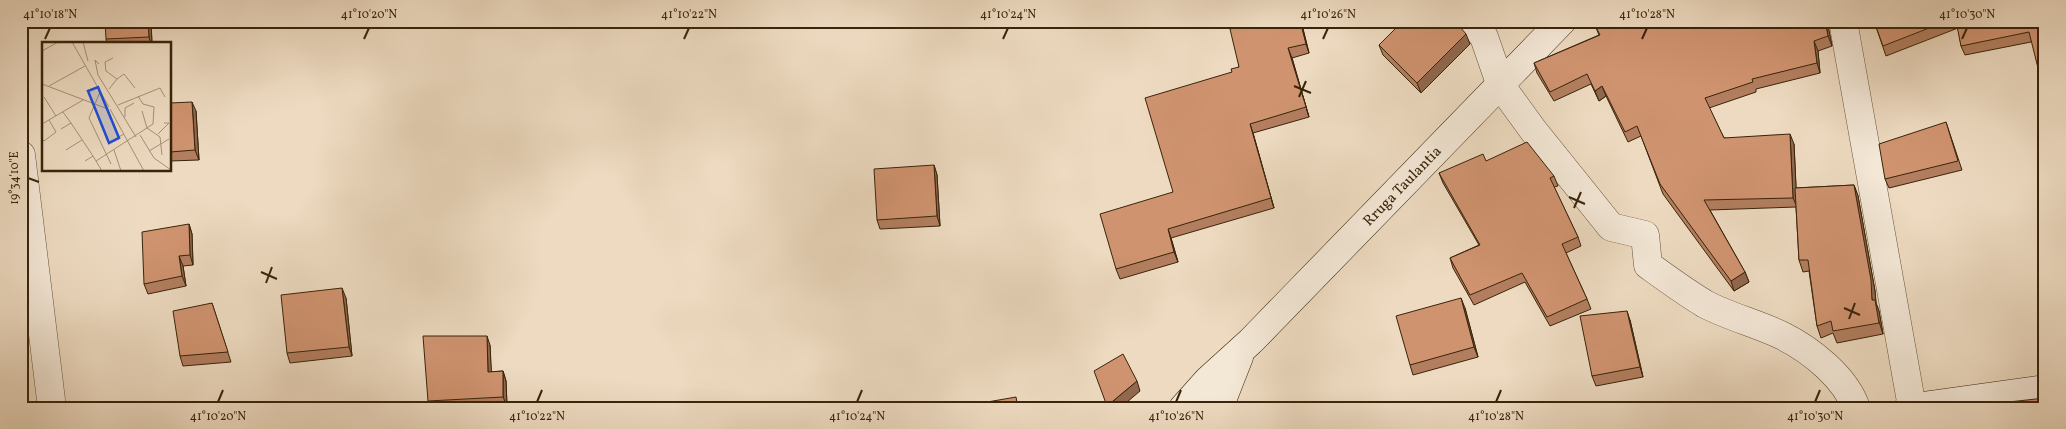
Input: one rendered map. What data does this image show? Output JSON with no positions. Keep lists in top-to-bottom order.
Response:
{
  "streets": {
    "street": ["Rruga Taulantia"]
  },
  "coordinates": [
    "41°10'18\"N",
    "41°10'20\"N",
    "41°10'22\"N",
    "41°10'24\"N",
    "41°10'26\"N",
    "41°10'28\"N",
    "41°10'30\"N",
    "19°34'10\"E"
  ]
}
